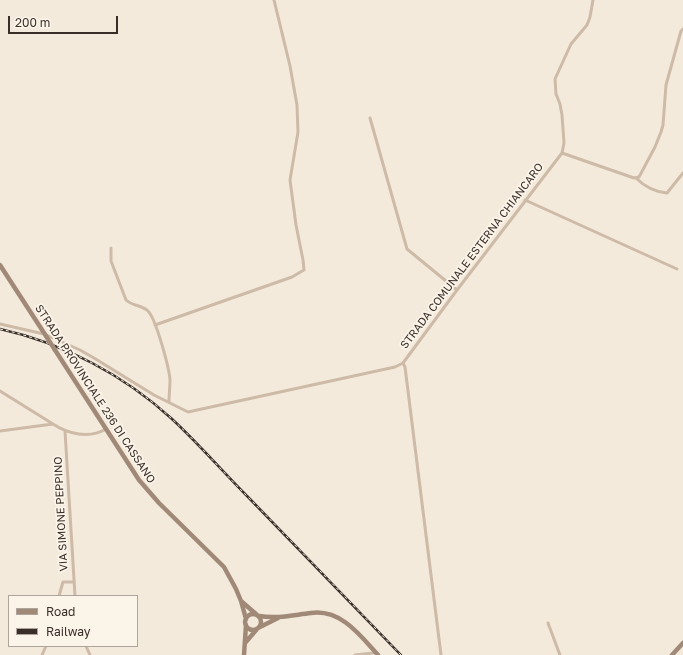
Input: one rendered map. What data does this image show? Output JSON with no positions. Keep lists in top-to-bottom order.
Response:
{
  "streets": {
    "main road": ["STRADA PROVINCIALE 236 DI CASSANO"],
    "street": ["STRADA COMUNALE ESTERNA CHIANCARO", "VIA SIMONE PEPPINO"]
  },
  "legend": ["Road", "Railway"],
  "scale_bar": "200 m"
}
